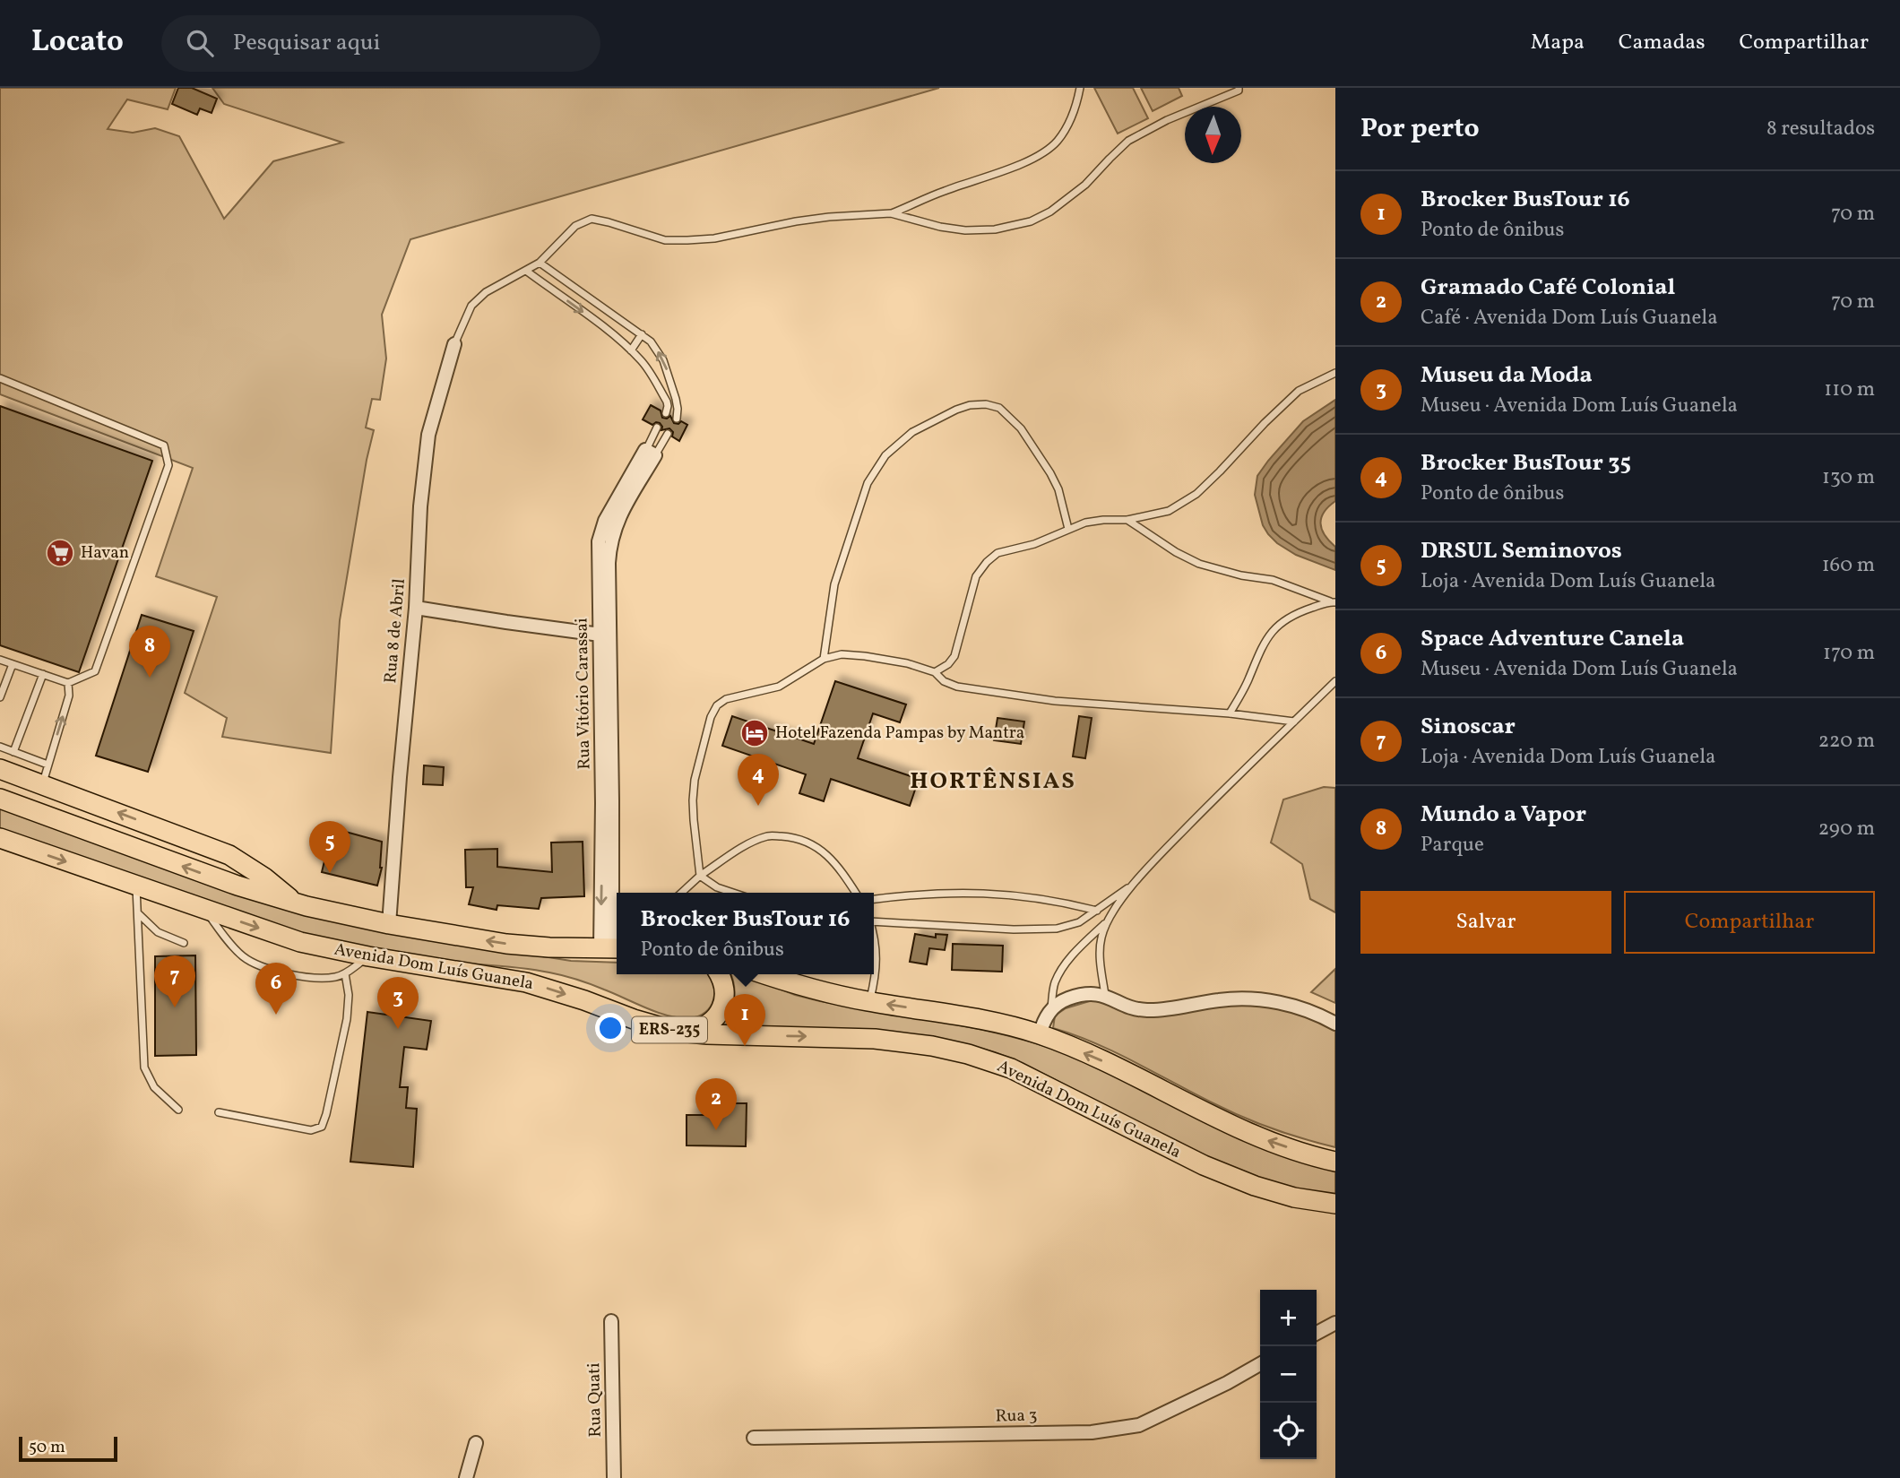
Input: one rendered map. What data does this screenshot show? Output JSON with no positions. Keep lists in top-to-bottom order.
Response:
{
  "streets": {
    "main road": ["Avenida Dom Luís Guanela", "ERS-235"],
    "street": [
      "Rua 8 de Abril",
      "Rua Vitório Carassai",
      "Rua Quati",
      "Rua 3"
    ]
  },
  "crossings": [
    ["Rua 8 de Abril", "Avenida Dom Luís Guanela"],
    ["Rua Vitório Carassai", "Avenida Dom Luís Guanela"]
  ],
  "districts": ["HORTÊNSIAS"],
  "places": {
    "supermarket": ["Havan"],
    "hotel": ["Hotel Fazenda Pampas by Mantra"]
  },
  "scale_bar": "50 m",
  "north": "bottom",
  "page": {
    "header": "Locato",
    "search": "Pesquisar aqui",
    "nav": ["Mapa", "Camadas", "Compartilhar"],
    "heading": ["Por perto", "8 resultados"],
    "list": [
      {
        "mark": "1",
        "name": "Brocker BusTour 16",
        "note": "Ponto de ônibus",
        "value": "70 m"
      },
      {
        "mark": "2",
        "name": "Gramado Café Colonial",
        "note": "Café · Avenida Dom Luís Guanela",
        "value": "70 m"
      },
      {
        "mark": "3",
        "name": "Museu da Moda",
        "note": "Museu · Avenida Dom Luís Guanela",
        "value": "110 m"
      },
      {
        "mark": "4",
        "name": "Brocker BusTour 35",
        "note": "Ponto de ônibus",
        "value": "130 m"
      },
      {
        "mark": "5",
        "name": "DRSUL Seminovos",
        "note": "Loja · Avenida Dom Luís Guanela",
        "value": "160 m"
      },
      {
        "mark": "6",
        "name": "Space Adventure Canela",
        "note": "Museu · Avenida Dom Luís Guanela",
        "value": "170 m"
      },
      {
        "mark": "7",
        "name": "Sinoscar",
        "note": "Loja · Avenida Dom Luís Guanela",
        "value": "220 m"
      },
      {
        "mark": "8",
        "name": "Mundo a Vapor",
        "note": "Parque",
        "value": "290 m"
      }
    ],
    "pins": [
      "8",
      "4",
      "5",
      "7",
      "6",
      "3",
      "1",
      "2"
    ],
    "buttons": ["Salvar", "Compartilhar"],
    "popup": ["Brocker BusTour 16", "Ponto de ônibus"],
    "map_buttons": ["+", "−"],
    "scale": "50 m"
  }
}
